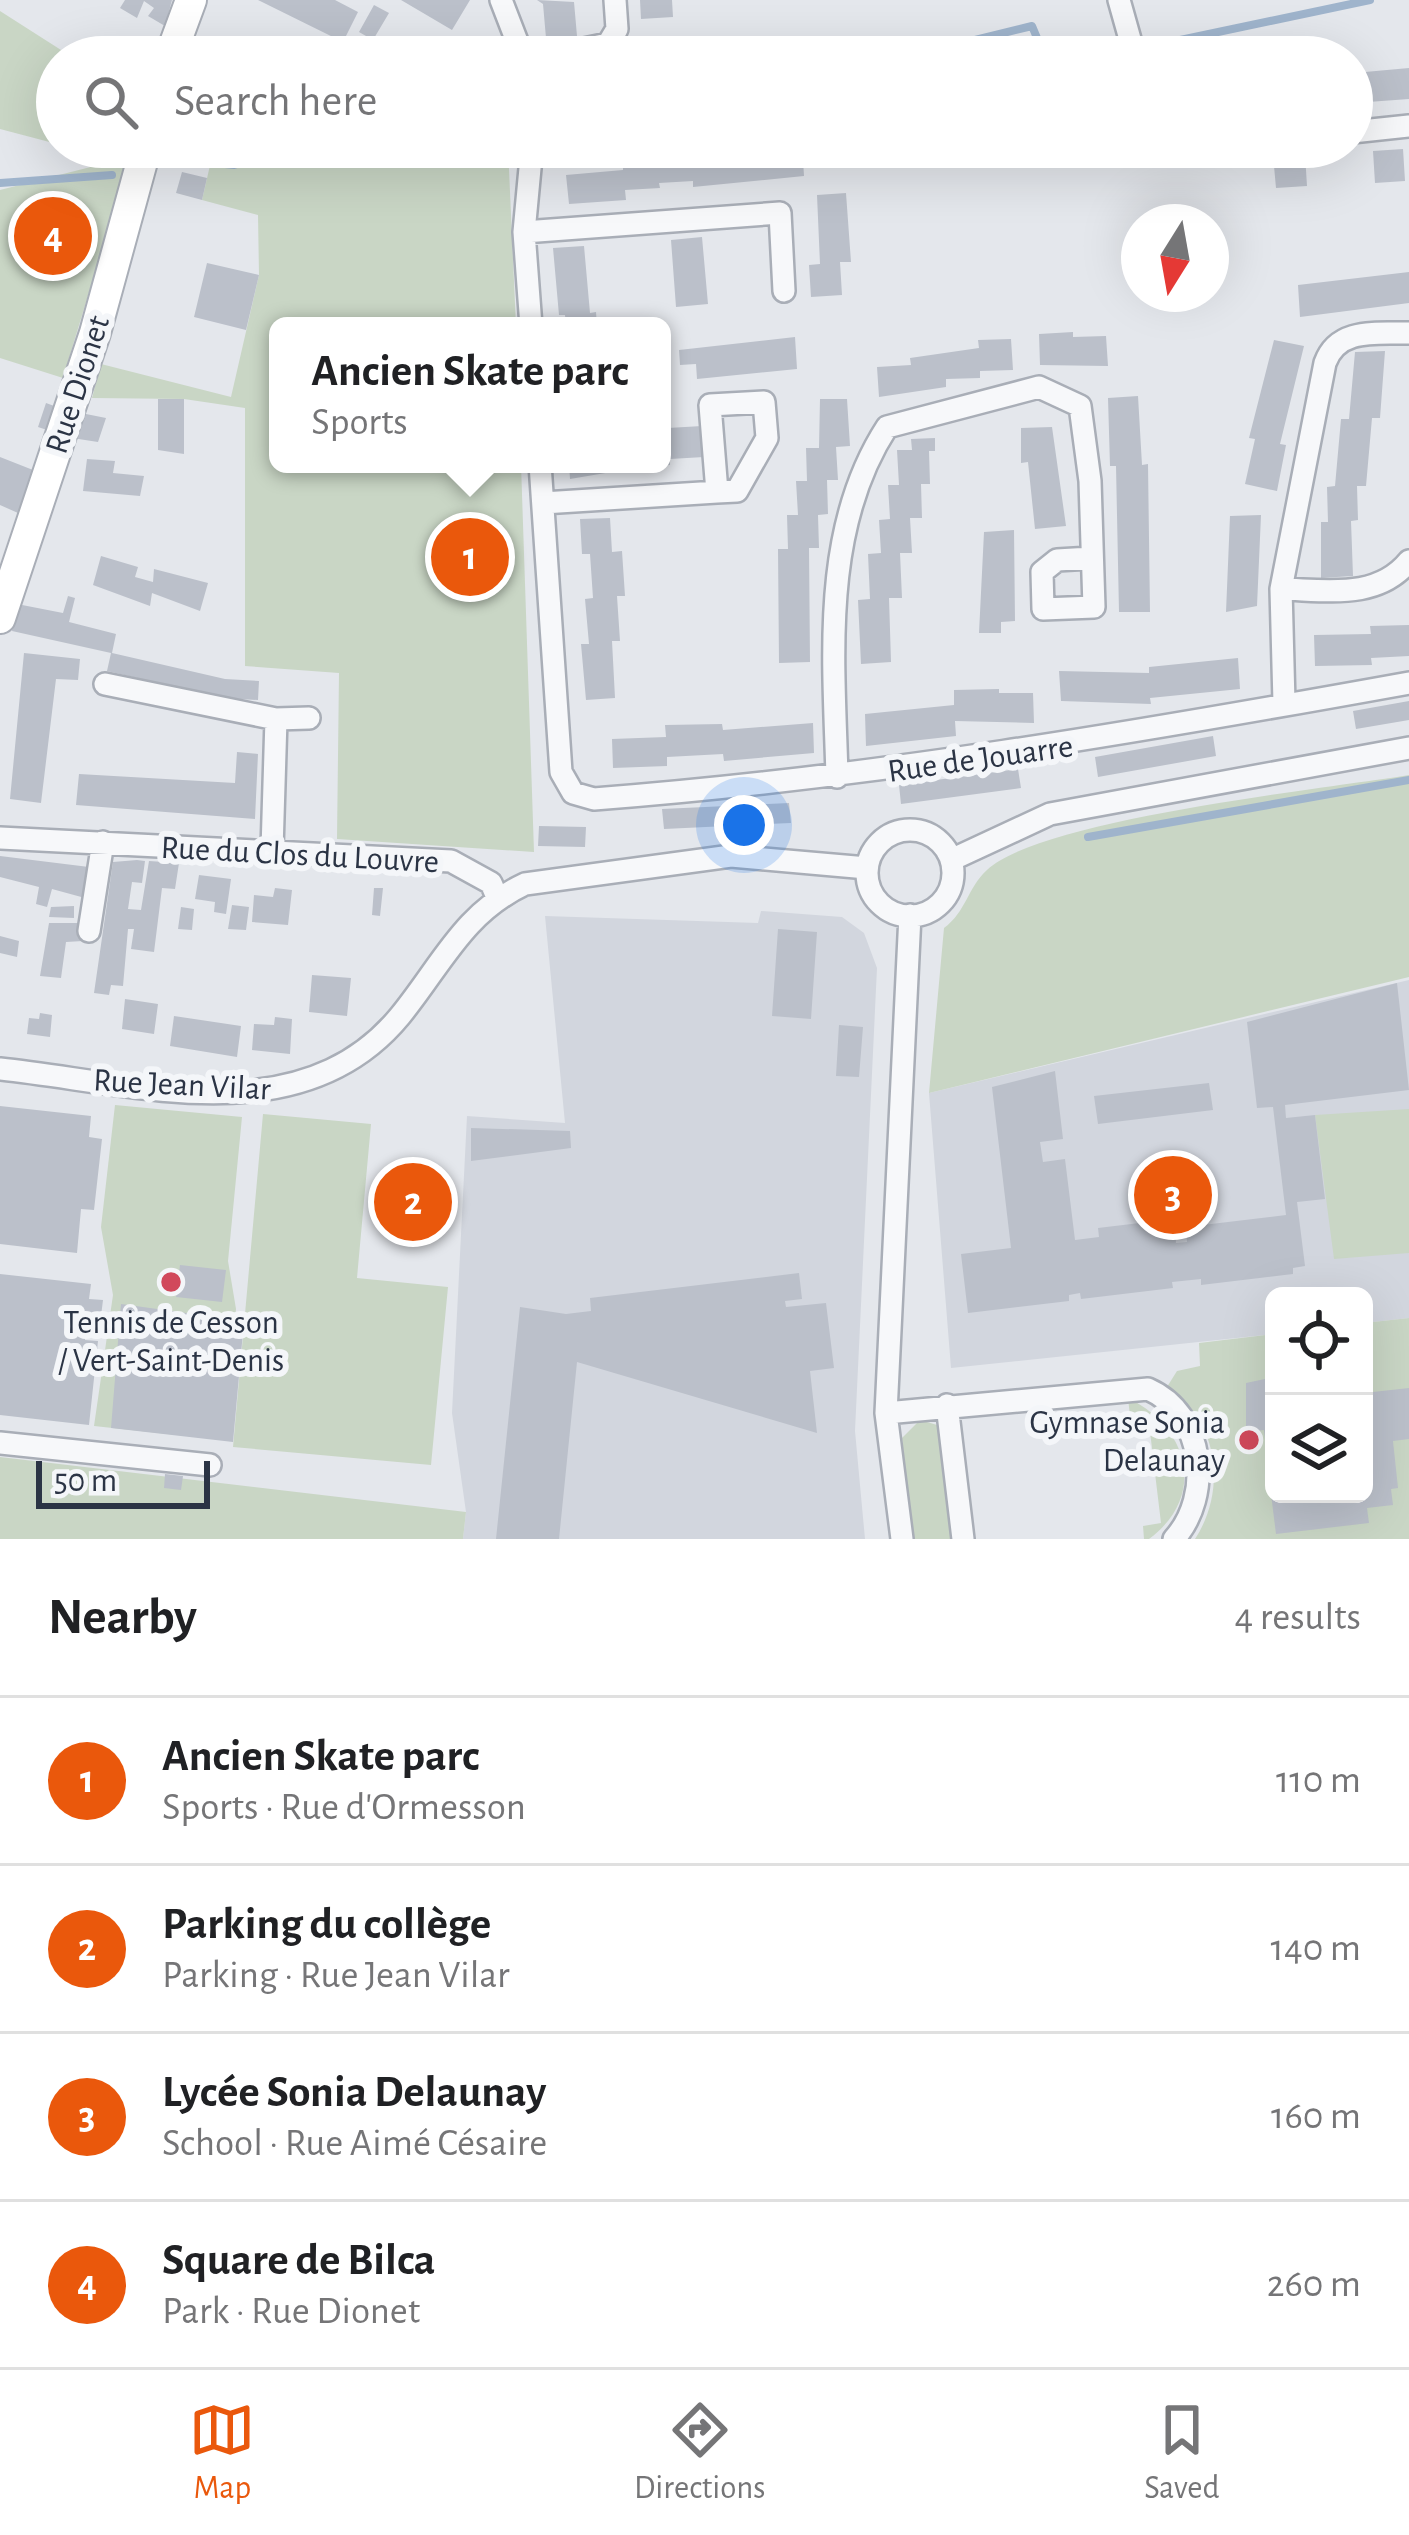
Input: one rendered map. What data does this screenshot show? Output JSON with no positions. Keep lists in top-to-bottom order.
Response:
{
  "streets": {
    "street": [
      "Rue Dionet",
      "Rue de Jouarre",
      "Rue du Clos du Louvre",
      "Rue Jean Vilar"
    ]
  },
  "crossings": [
    ["Rue du Clos du Louvre", "Rue Jean Vilar"]
  ],
  "places": ["Tennis de Cesson / Vert-Saint-Denis", "Gymnase Sonia Delaunay"],
  "scale_bar": "50 m",
  "north": "bottom",
  "page": {
    "search": "Search here",
    "pins": [
      "4",
      "1",
      "3",
      "2"
    ],
    "popup": ["Ancien Skate parc", "Sports"],
    "scale": "50 m",
    "heading": ["Nearby", "4 results"],
    "list": [
      {
        "mark": "1",
        "name": "Ancien Skate parc",
        "note": "Sports · Rue d'Ormesson",
        "value": "110 m"
      },
      {
        "mark": "2",
        "name": "Parking du collège",
        "note": "Parking · Rue Jean Vilar",
        "value": "140 m"
      },
      {
        "mark": "3",
        "name": "Lycée Sonia Delaunay",
        "note": "School · Rue Aimé Césaire",
        "value": "160 m"
      },
      {
        "mark": "4",
        "name": "Square de Bilca",
        "note": "Park · Rue Dionet",
        "value": "260 m"
      }
    ],
    "nav": ["Map", "Directions", "Saved"]
  }
}
